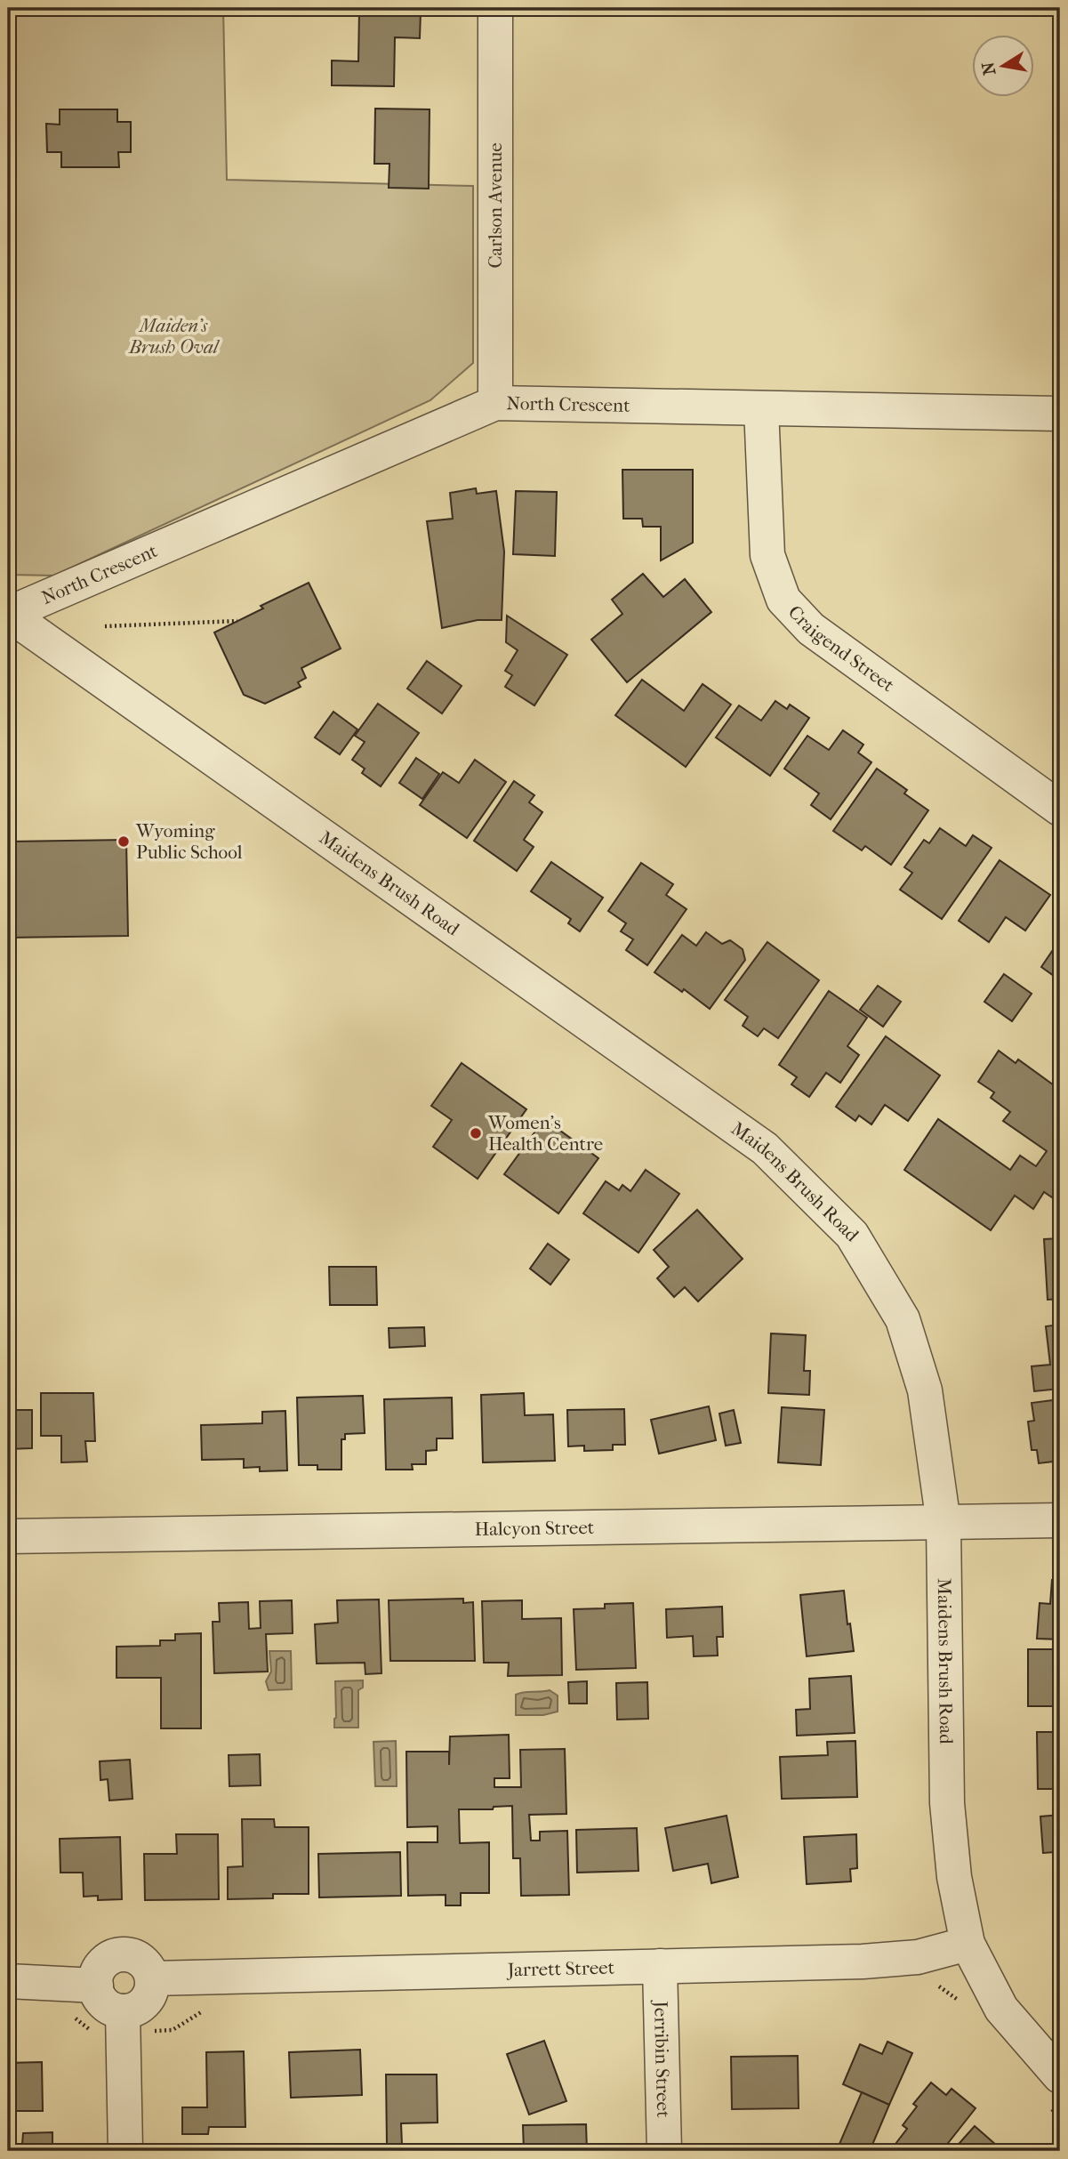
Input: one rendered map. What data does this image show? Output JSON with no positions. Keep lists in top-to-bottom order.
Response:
{
  "streets": {
    "street": [
      "Carlson Avenue",
      "North Crescent",
      "Craigend Street",
      "Maidens Brush Road",
      "Halcyon Street",
      "Jarrett Street",
      "Jerribin Street"
    ]
  },
  "crossings": [
    ["Carlson Avenue", "North Crescent"],
    ["North Crescent", "Craigend Street"],
    ["North Crescent", "Maidens Brush Road"],
    ["Maidens Brush Road", "Halcyon Street"],
    ["Maidens Brush Road", "Jarrett Street"],
    ["Jarrett Street", "Jerribin Street"]
  ],
  "parks": ["Maiden's Brush Oval"],
  "places": ["Wyoming Public School", "Women's Health Centre"],
  "north": "left"
}
